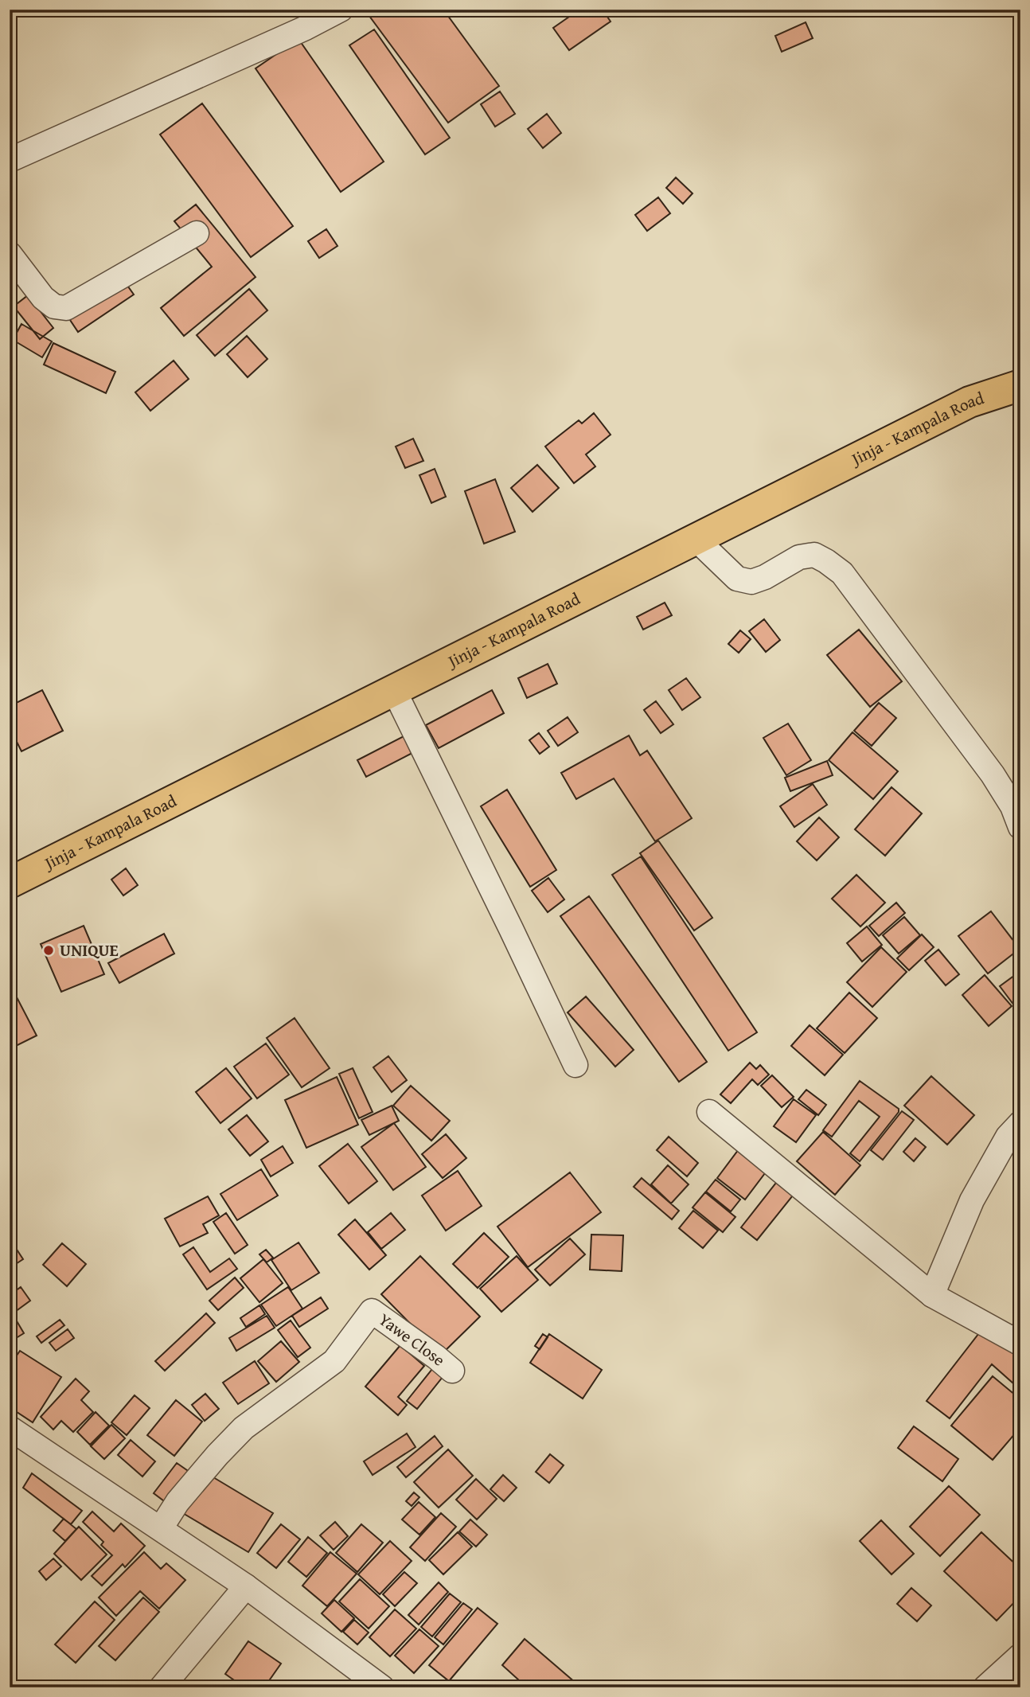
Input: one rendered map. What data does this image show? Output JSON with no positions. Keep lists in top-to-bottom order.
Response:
{
  "streets": {
    "highway": ["Jinja - Kampala Road"],
    "street": ["Yawe Close"]
  },
  "places": ["UNIQUE"]
}
